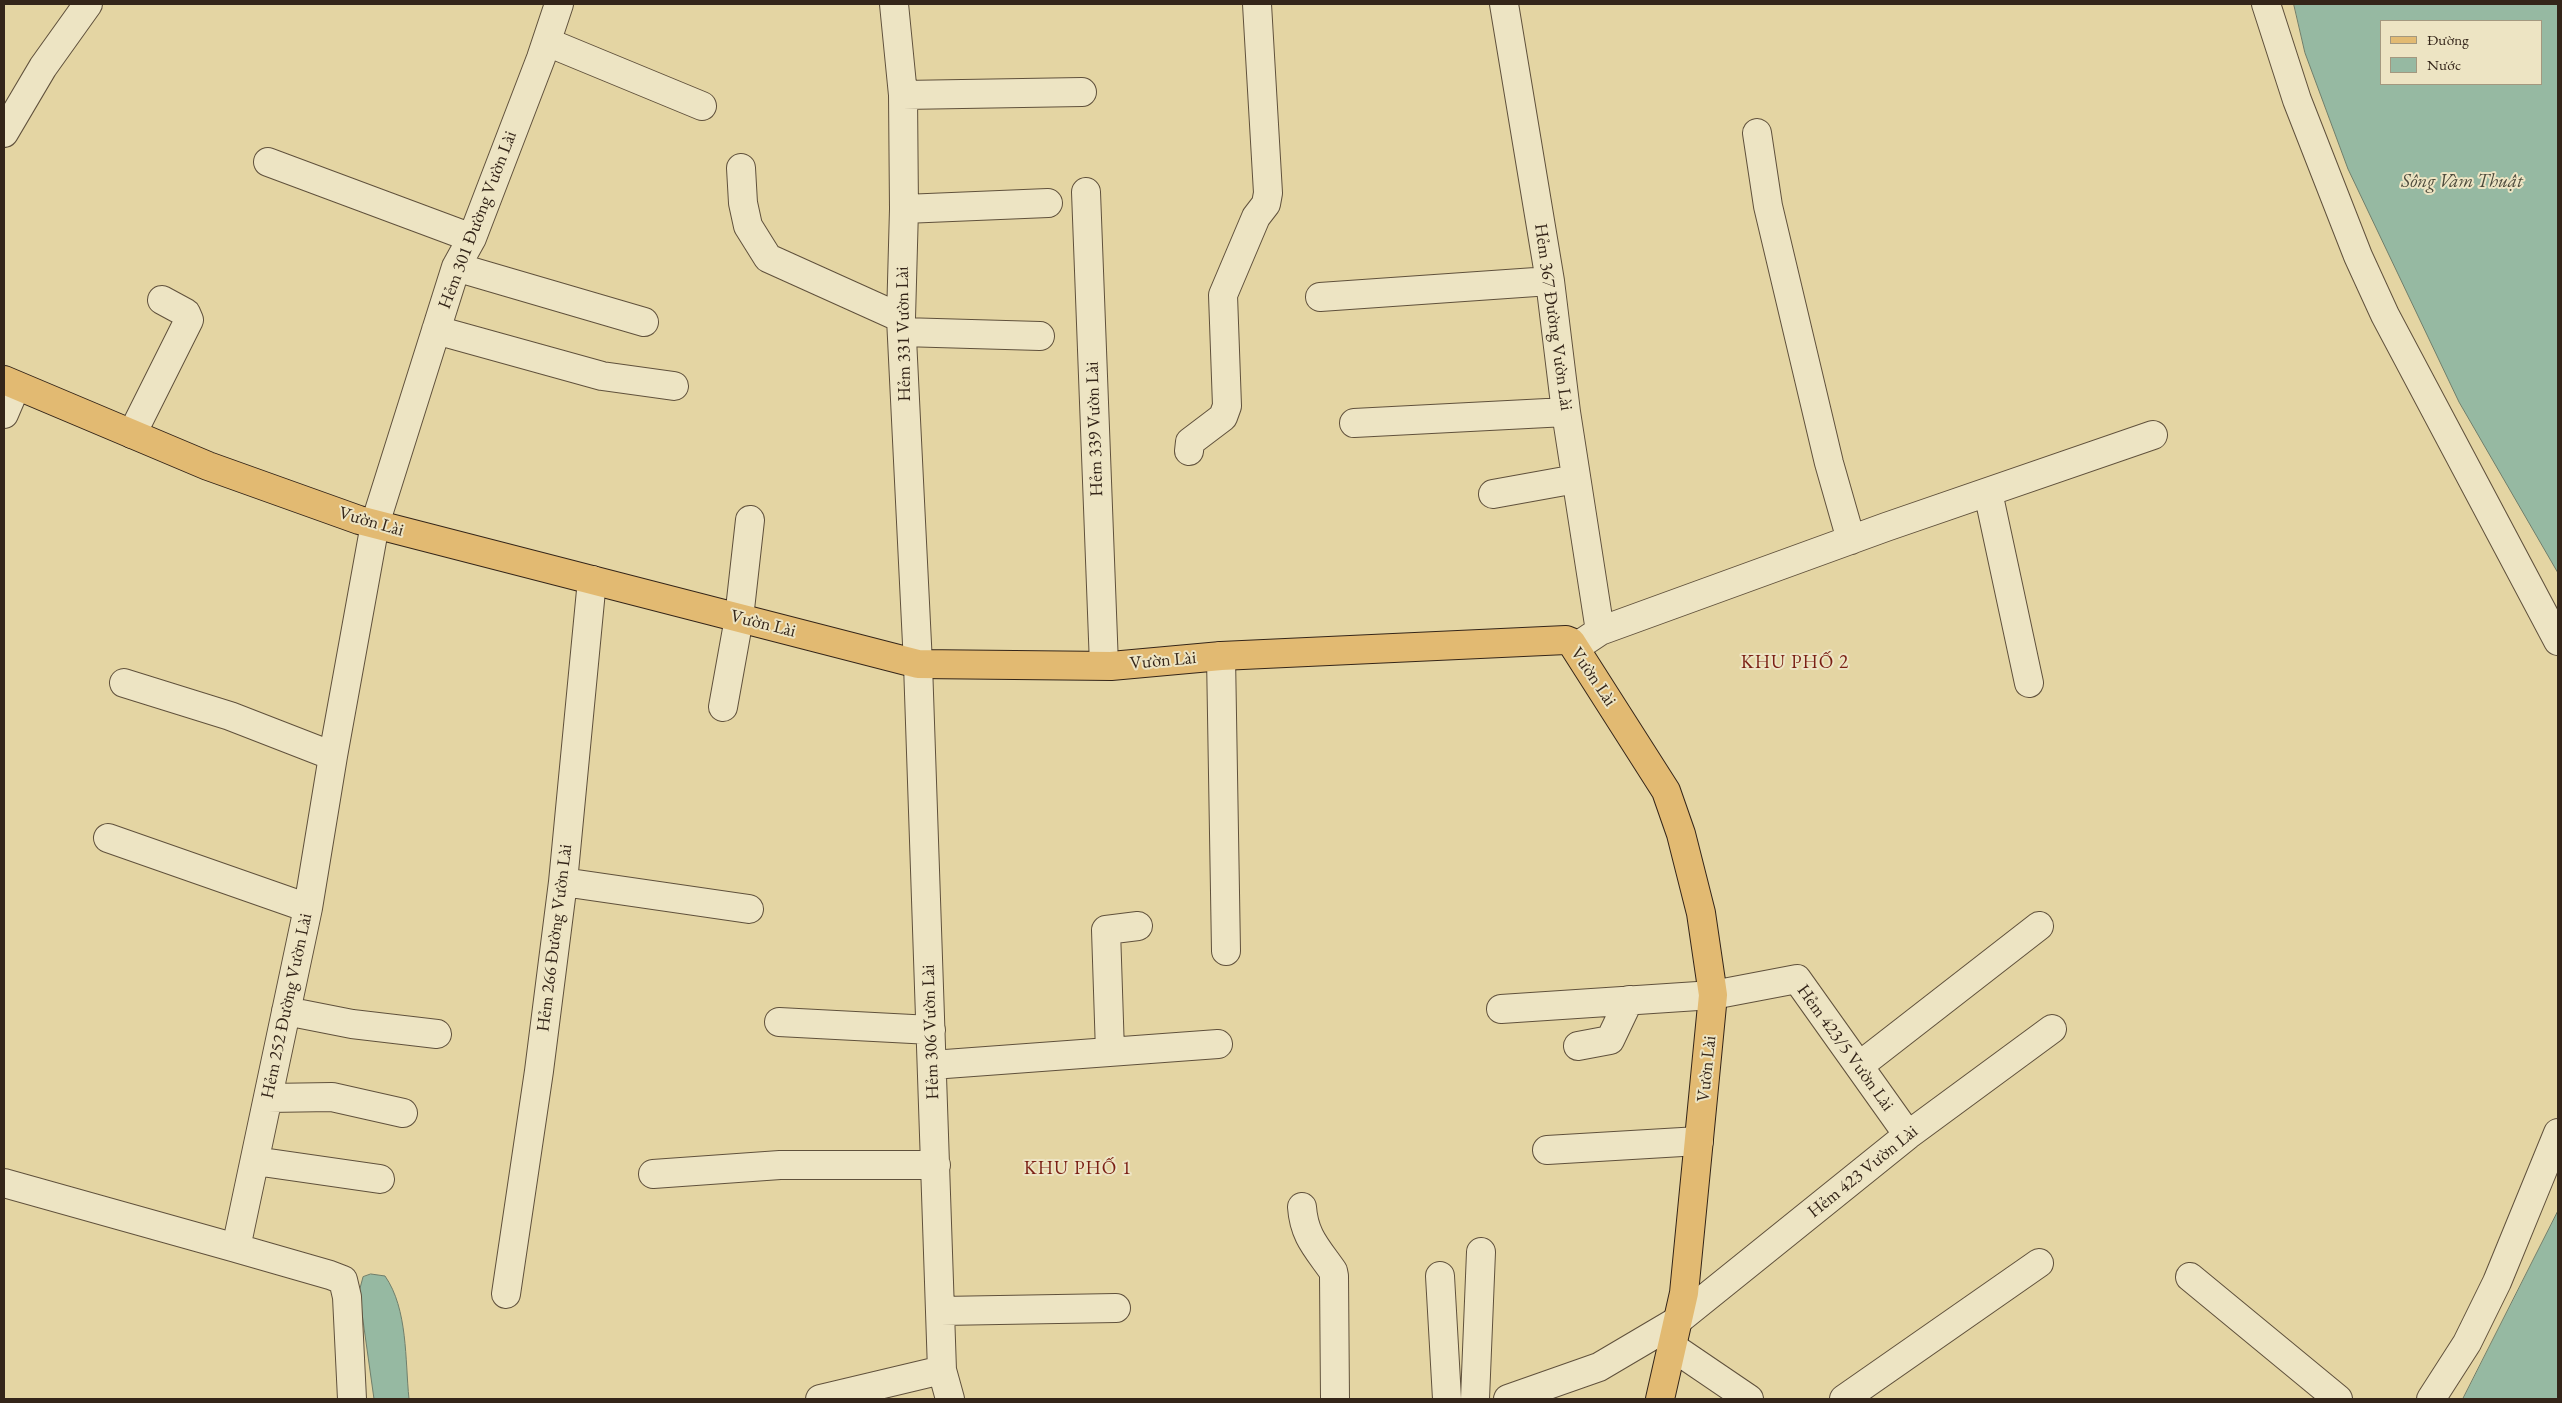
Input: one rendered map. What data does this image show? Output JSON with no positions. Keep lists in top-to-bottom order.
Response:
{
  "streets": {
    "main road": ["Vườn Lài"],
    "street": [
      "Hẻm 301 Đường Vườn Lài",
      "Hẻm 367 Đường Vườn Lài",
      "Hẻm 331 Vườn Lài",
      "Hẻm 339 Vườn Lài",
      "Hẻm 266 Đường Vườn Lài",
      "Hẻm 252 Đường Vườn Lài",
      "Hẻm 306 Vườn Lài",
      "Hẻm 423/5 Vườn Lài",
      "Hẻm 423 Vườn Lài"
    ]
  },
  "crossings": [
    ["Hẻm 301 Đường Vườn Lài", "Vườn Lài"],
    ["Hẻm 301 Đường Vườn Lài", "Hẻm 252 Đường Vườn Lài"],
    ["Hẻm 331 Vườn Lài", "Vườn Lài"],
    ["Hẻm 331 Vườn Lài", "Hẻm 306 Vườn Lài"],
    ["Hẻm 339 Vườn Lài", "Vườn Lài"],
    ["Vườn Lài", "Hẻm 266 Đường Vườn Lài"],
    ["Vườn Lài", "Hẻm 252 Đường Vườn Lài"],
    ["Vườn Lài", "Hẻm 306 Vườn Lài"],
    ["Vườn Lài", "Hẻm 423/5 Vườn Lài"],
    ["Vườn Lài", "Hẻm 423 Vườn Lài"],
    ["Hẻm 423/5 Vườn Lài", "Hẻm 423 Vườn Lài"]
  ],
  "districts": ["KHU PHỐ 2", "KHU PHỐ 1"],
  "water": ["Sông Vàm Thuật"],
  "legend": ["Đường", "Nước"]
}
